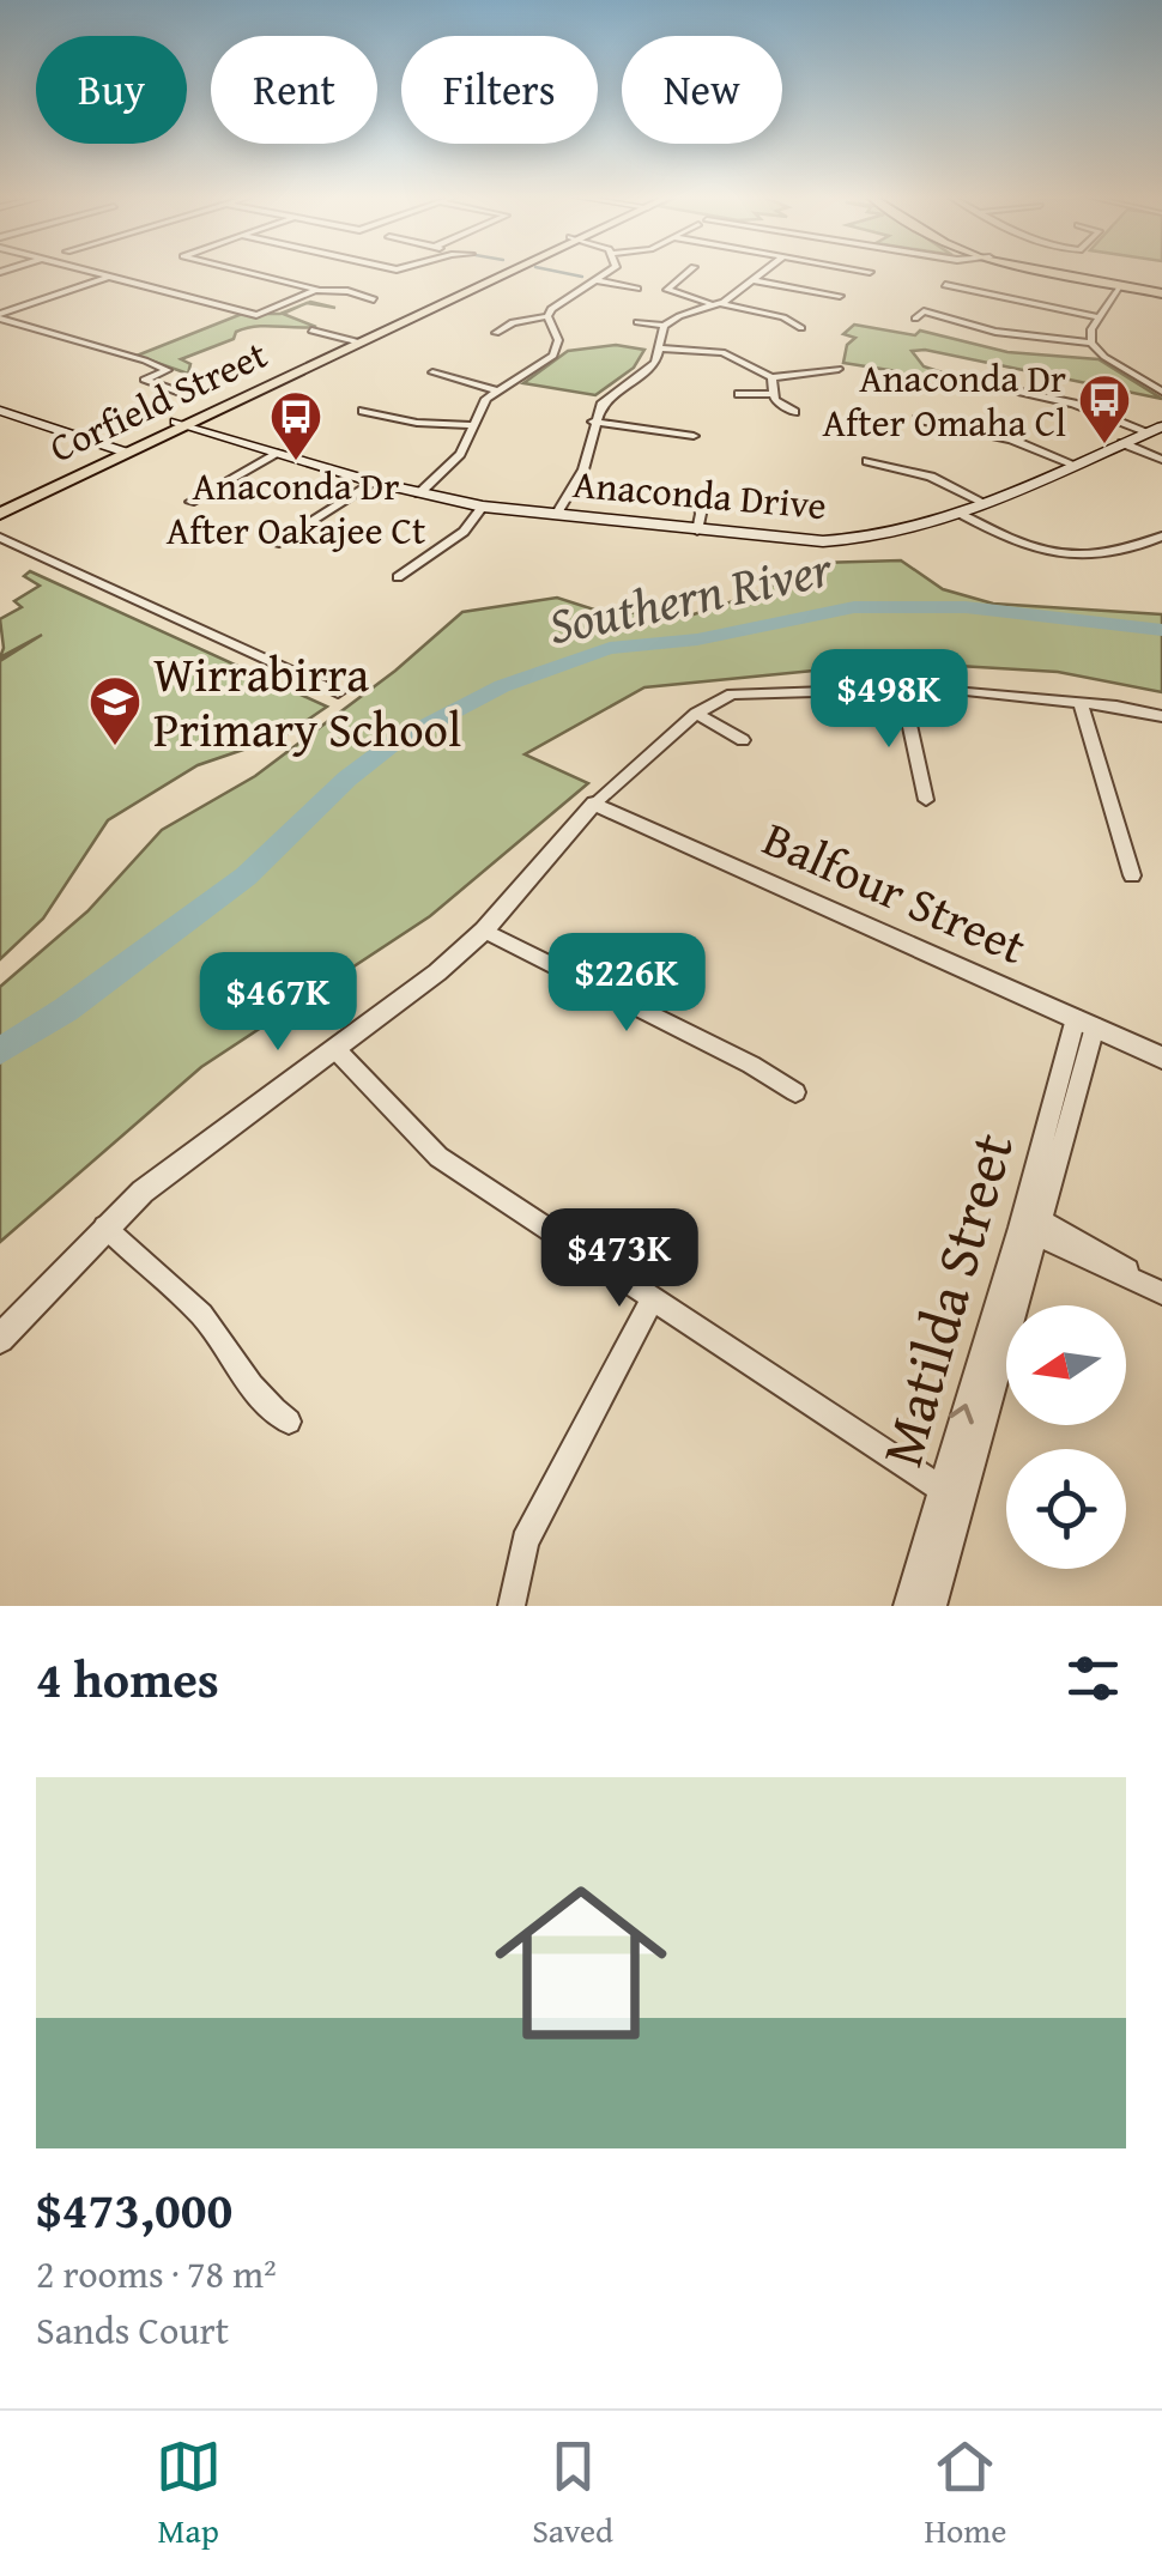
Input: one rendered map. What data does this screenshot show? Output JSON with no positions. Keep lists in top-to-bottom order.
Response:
{
  "streets": {
    "main road": ["Corfield Street", "Anaconda Drive"],
    "street": ["Balfour Street", "Matilda Street"]
  },
  "crossings": [
    ["Corfield Street", "Anaconda Drive"],
    ["Balfour Street", "Matilda Street"]
  ],
  "water": ["Southern River"],
  "places": {
    "bus stop": ["Anaconda Dr After Omaha Cl", "Anaconda Dr After Oakajee Ct"],
    "school or university": ["Wirrabirra Primary School"]
  },
  "north": "left",
  "page": {
    "chip": [
      "Buy",
      "Rent",
      "Filters",
      "New"
    ],
    "price": [
      "$498K",
      "$226K",
      "$467K",
      "$473K"
    ],
    "heading": "4 homes",
    "list": [
      {
        "name": "$473,000",
        "note": "2 rooms · 78 m² · Sands Court"
      }
    ],
    "tabs": ["Map", "Saved", "Home"]
  }
}
